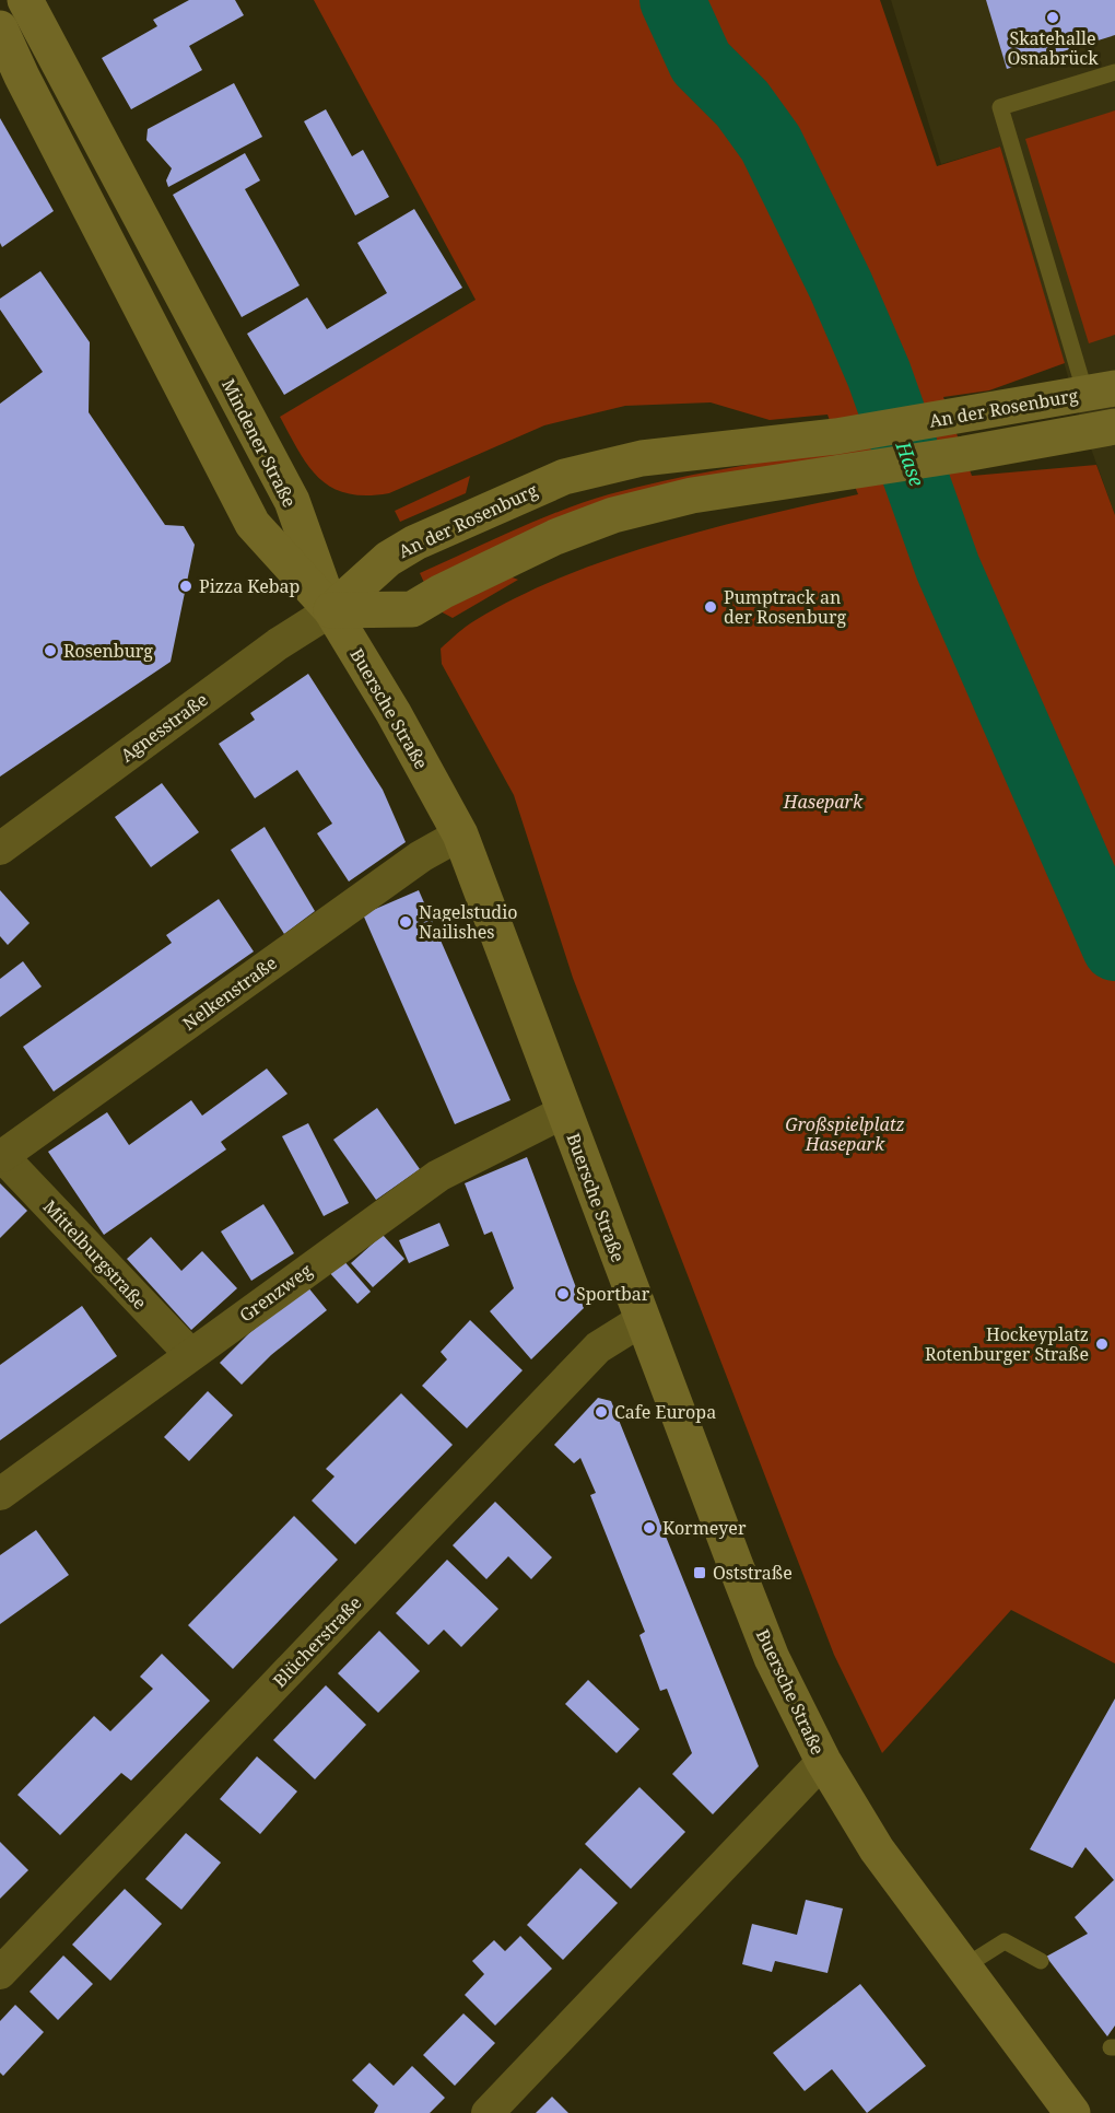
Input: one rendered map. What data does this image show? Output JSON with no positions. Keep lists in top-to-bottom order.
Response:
{
  "streets": {
    "main road": ["An der Rosenburg", "Mindener Straße", "Buersche Straße"],
    "street": [
      "Agnesstraße",
      "Nelkenstraße",
      "Mittelburgstraße",
      "Grenzweg",
      "Blücherstraße"
    ]
  },
  "crossings": [
    ["An der Rosenburg", "Mindener Straße"],
    ["An der Rosenburg", "Buersche Straße"],
    ["An der Rosenburg", "Agnesstraße"],
    ["Mindener Straße", "Buersche Straße"],
    ["Mindener Straße", "Agnesstraße"],
    ["Buersche Straße", "Agnesstraße"],
    ["Buersche Straße", "Nelkenstraße"],
    ["Buersche Straße", "Grenzweg"],
    ["Buersche Straße", "Blücherstraße"],
    ["Nelkenstraße", "Mittelburgstraße"],
    ["Mittelburgstraße", "Grenzweg"]
  ],
  "water": ["Hase"],
  "parks": ["Hasepark", "Großspielplatz Hasepark"],
  "places": {
    "other": [
      "Skatehalle Osnabrück",
      "Pizza Kebap",
      "Pumptrack an der Rosenburg",
      "Rosenburg",
      "Nagelstudio Nailishes",
      "Sportbar",
      "Hockeyplatz Rotenburger Straße",
      "Cafe Europa",
      "Kormeyer"
    ],
    "transit": ["Oststraße"]
  }
}
